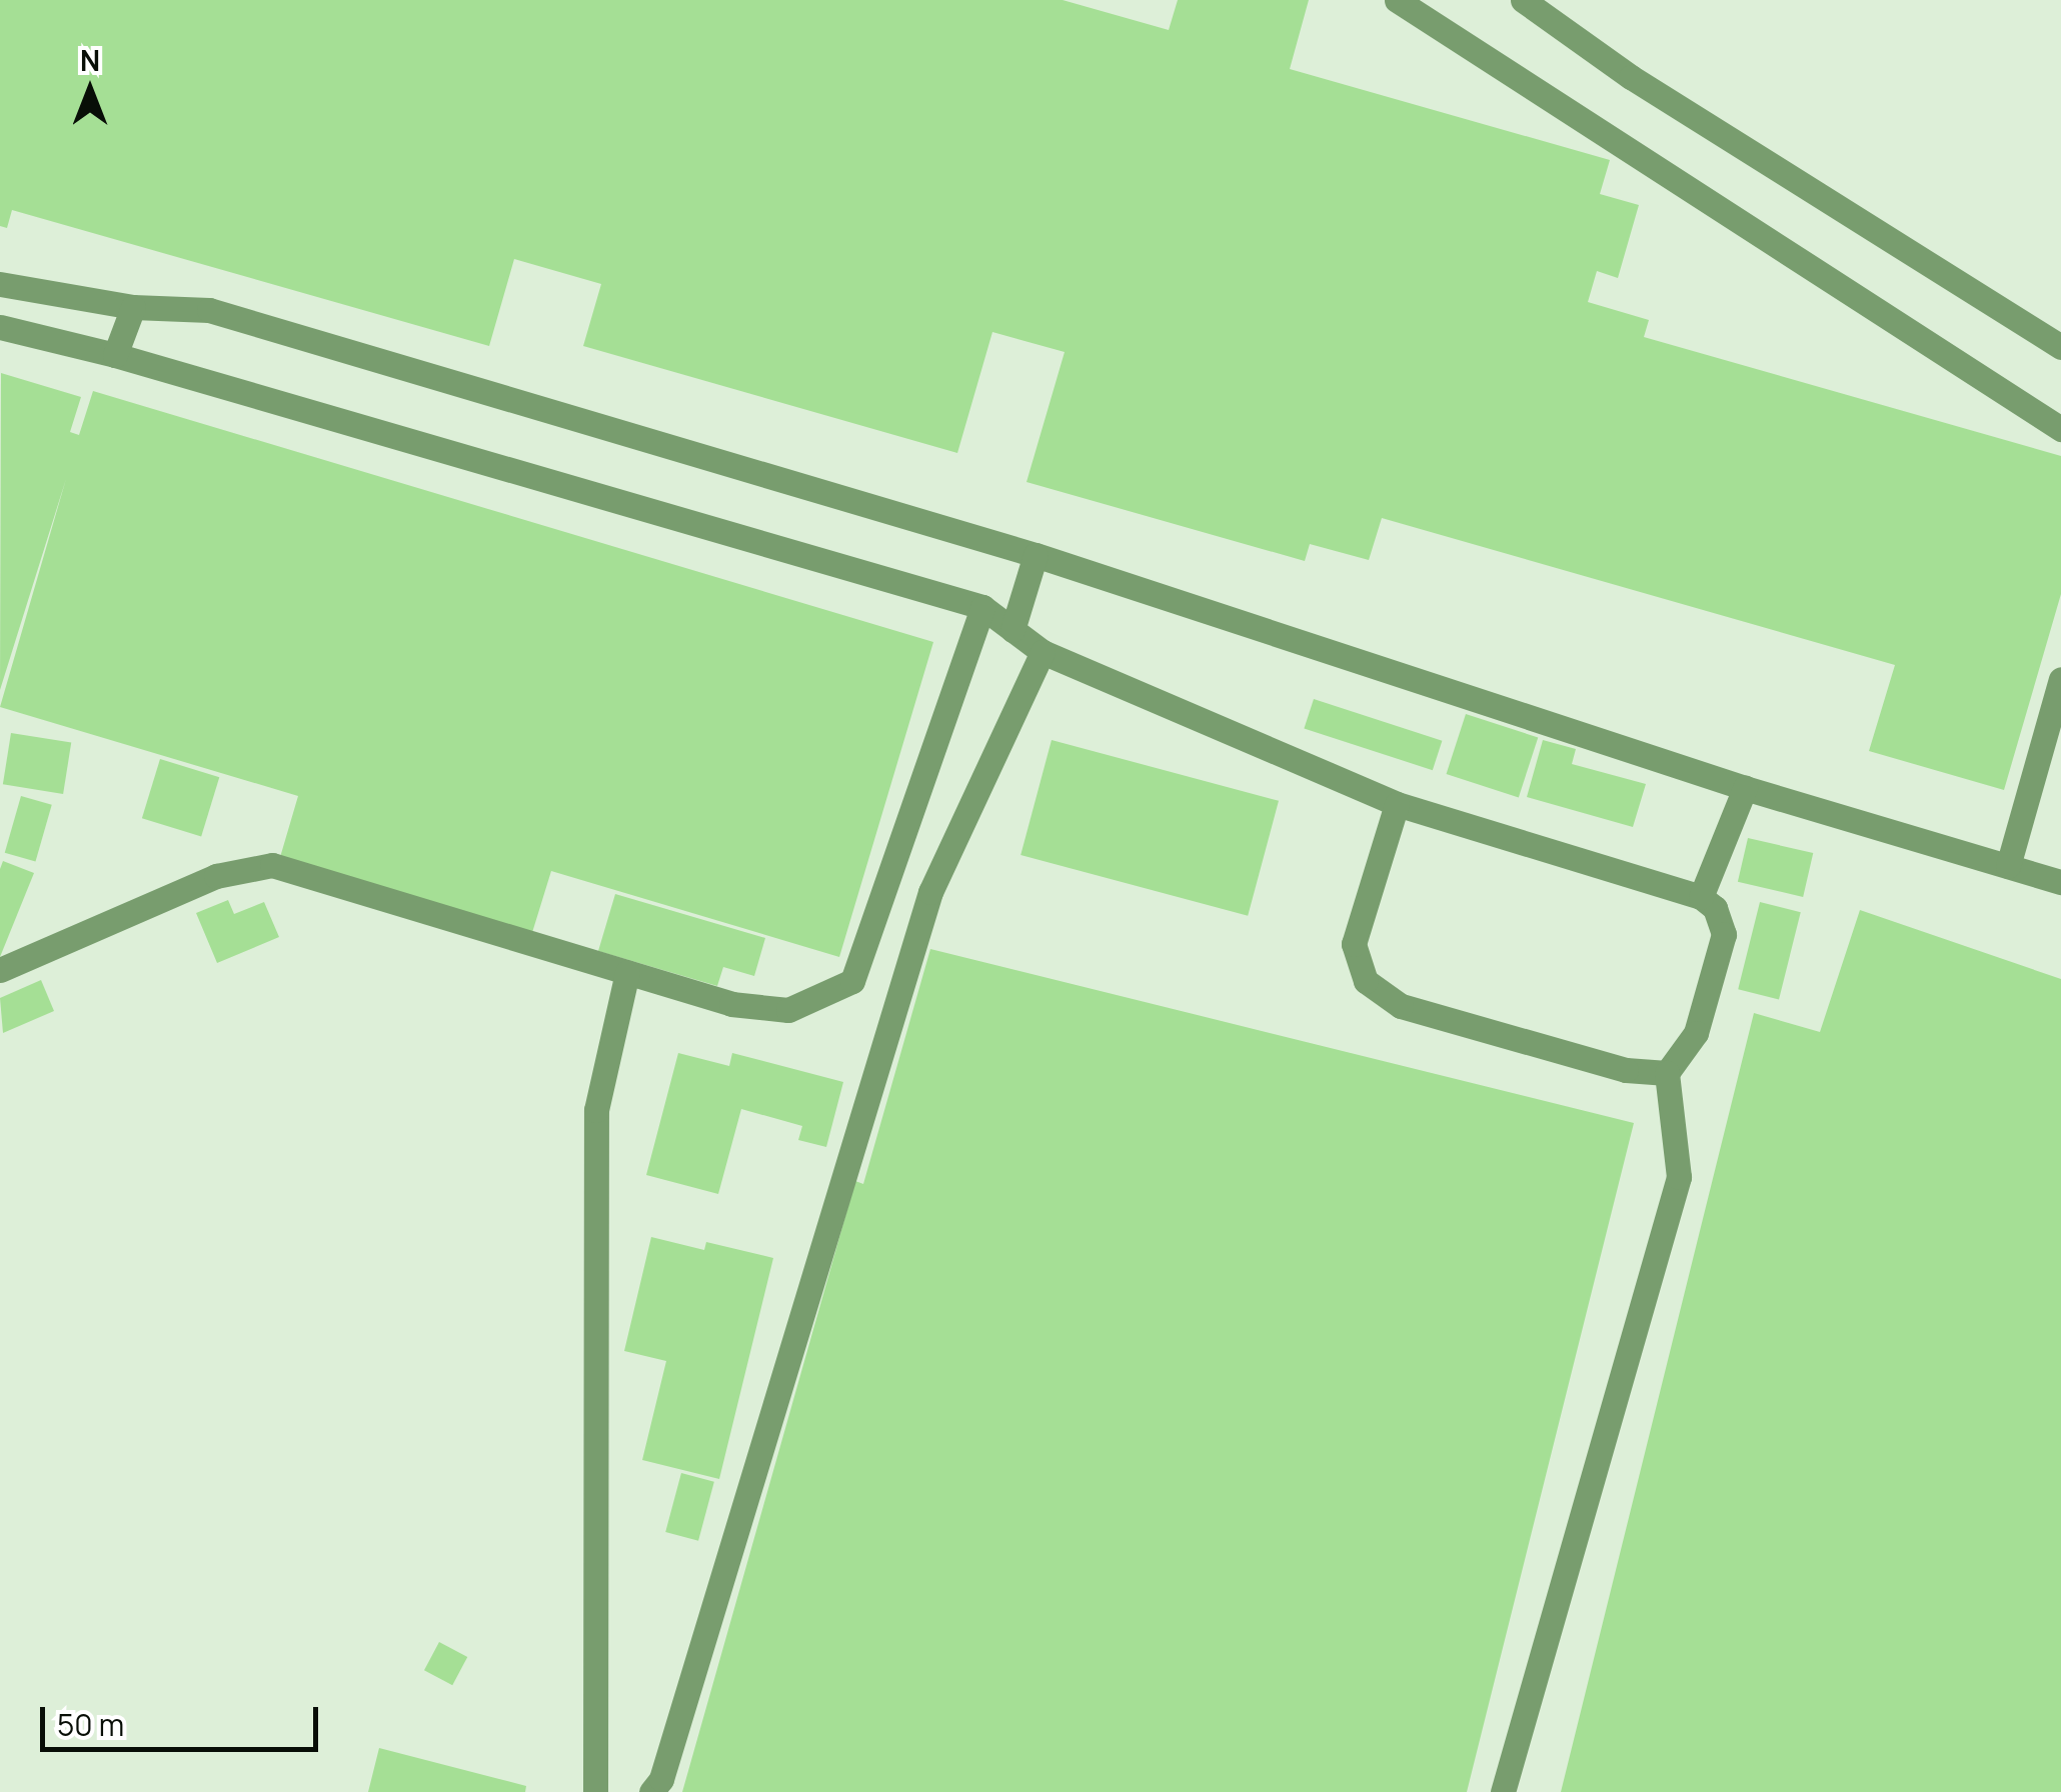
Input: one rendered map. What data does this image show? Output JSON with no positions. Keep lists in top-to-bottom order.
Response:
{
  "scale_bar": "50 m",
  "north": "top"
}
